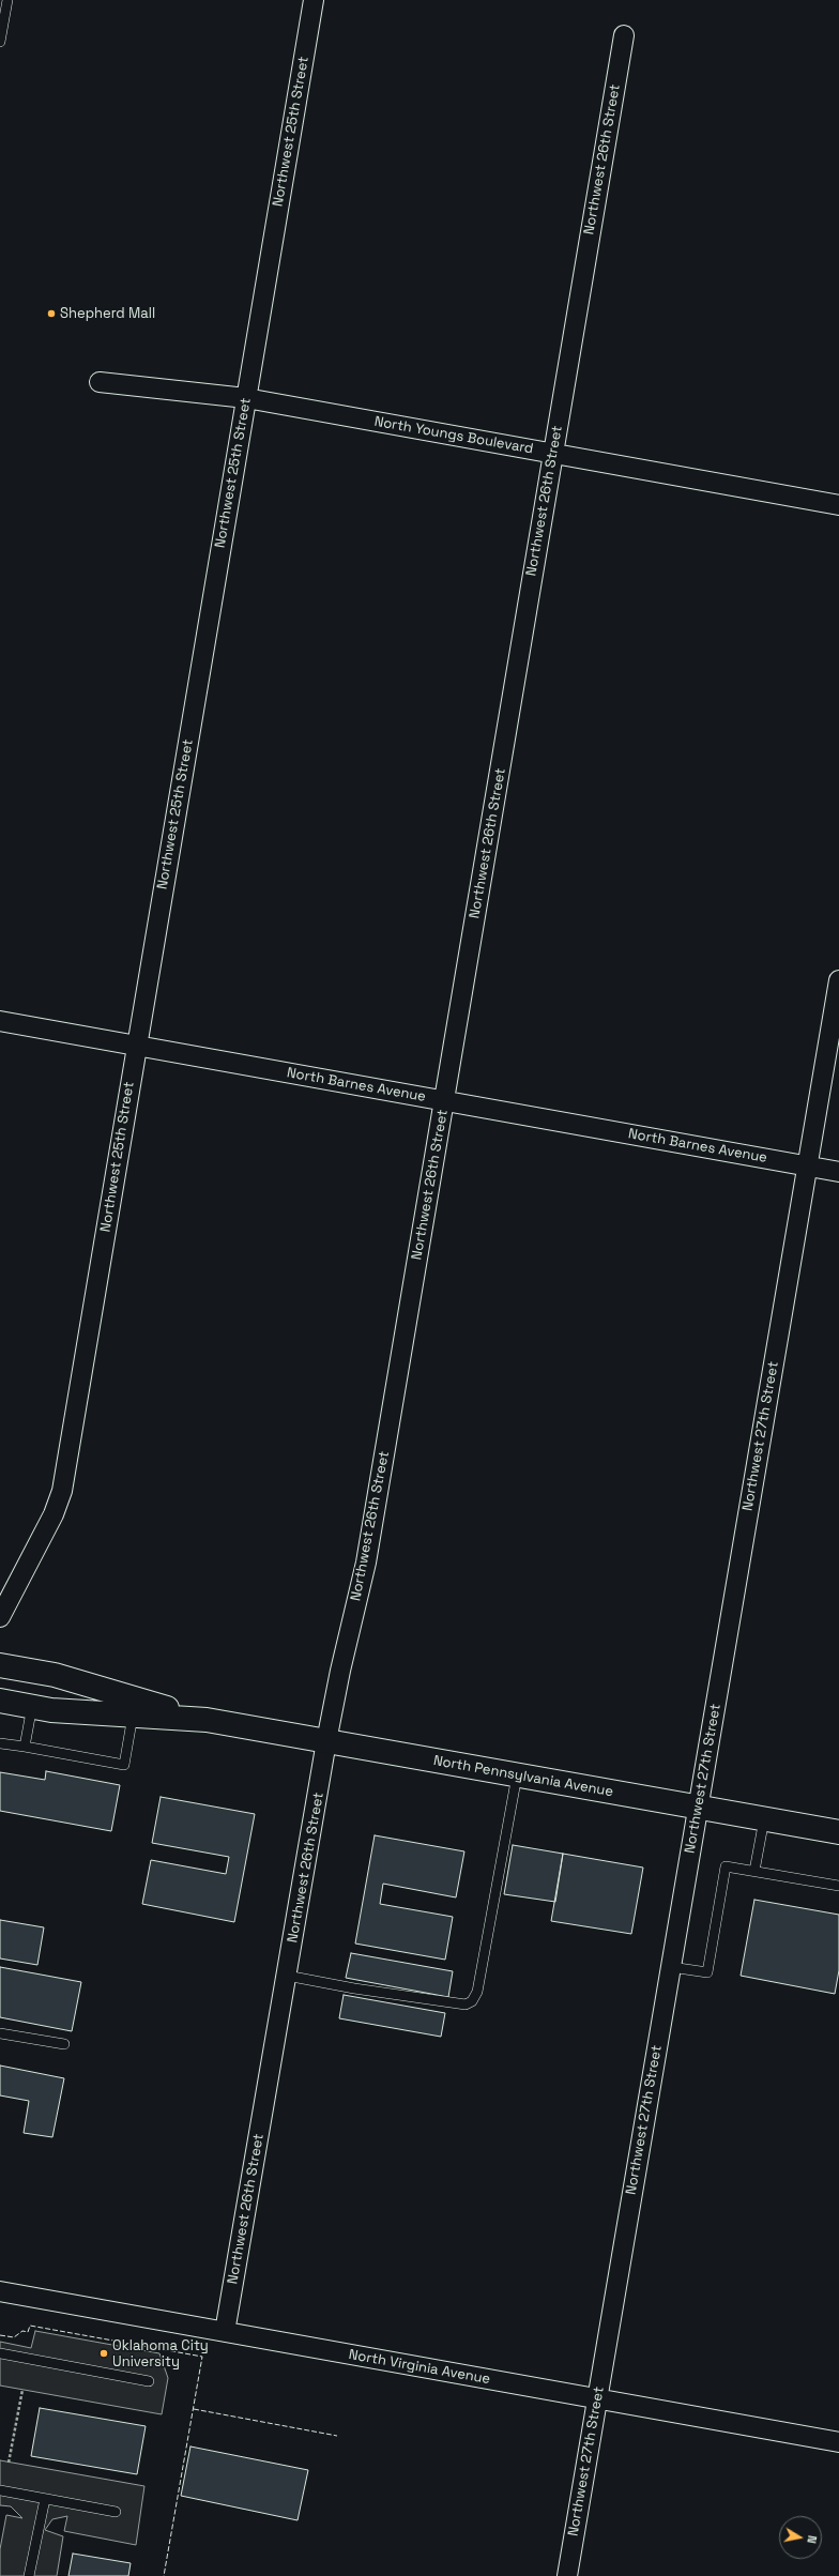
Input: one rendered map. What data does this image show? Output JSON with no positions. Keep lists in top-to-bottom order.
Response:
{
  "streets": {
    "main road": ["North Pennsylvania Avenue"],
    "street": [
      "Northwest 25th Street",
      "Northwest 26th Street",
      "North Youngs Boulevard",
      "North Barnes Avenue",
      "Northwest 27th Street",
      "North Virginia Avenue"
    ]
  },
  "crossings": [
    ["Northwest 25th Street", "North Youngs Boulevard"],
    ["Northwest 25th Street", "North Barnes Avenue"],
    ["Northwest 26th Street", "North Youngs Boulevard"],
    ["Northwest 26th Street", "North Barnes Avenue"],
    ["Northwest 26th Street", "North Pennsylvania Avenue"],
    ["Northwest 26th Street", "North Virginia Avenue"],
    ["North Barnes Avenue", "Northwest 27th Street"],
    ["Northwest 27th Street", "North Pennsylvania Avenue"],
    ["Northwest 27th Street", "North Virginia Avenue"]
  ],
  "places": ["Shepherd Mall", "Oklahoma City University"],
  "north": "right"
}
